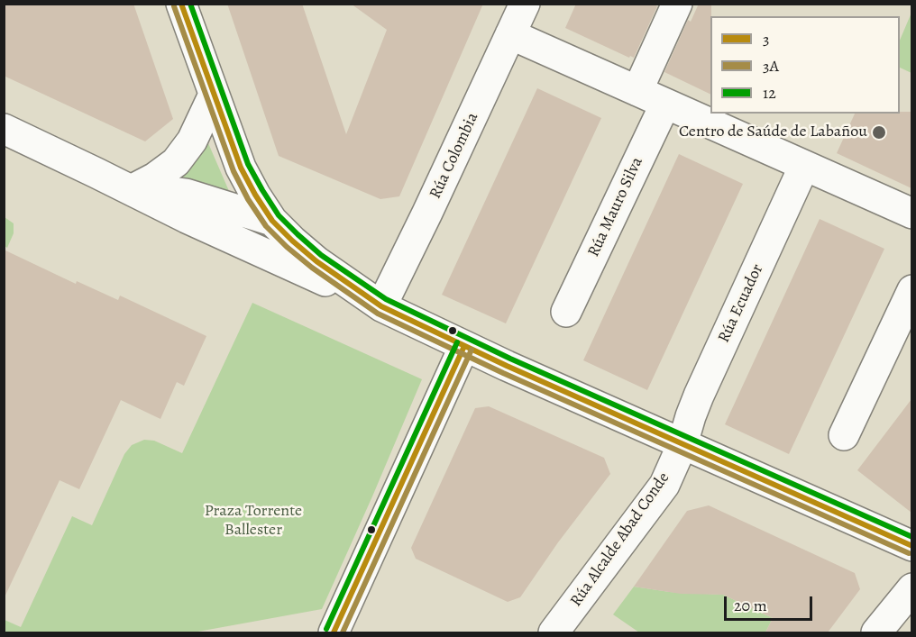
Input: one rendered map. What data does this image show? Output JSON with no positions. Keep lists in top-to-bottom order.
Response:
{
  "streets": {
    "street": [
      "Rúa Colombia",
      "Rúa Mauro Silva",
      "Rúa Ecuador",
      "Rúa Alcalde Abad Conde"
    ]
  },
  "crossings": [
    ["Rúa Ecuador", "Rúa Alcalde Abad Conde"]
  ],
  "parks": ["Praza Torrente Ballester"],
  "places": ["Centro de Saúde de Labañou"],
  "lines": ["transit line 3", "transit line 12", "transit line 3A"],
  "legend": ["3", "3A", "12"],
  "scale_bar": "20 m"
}
